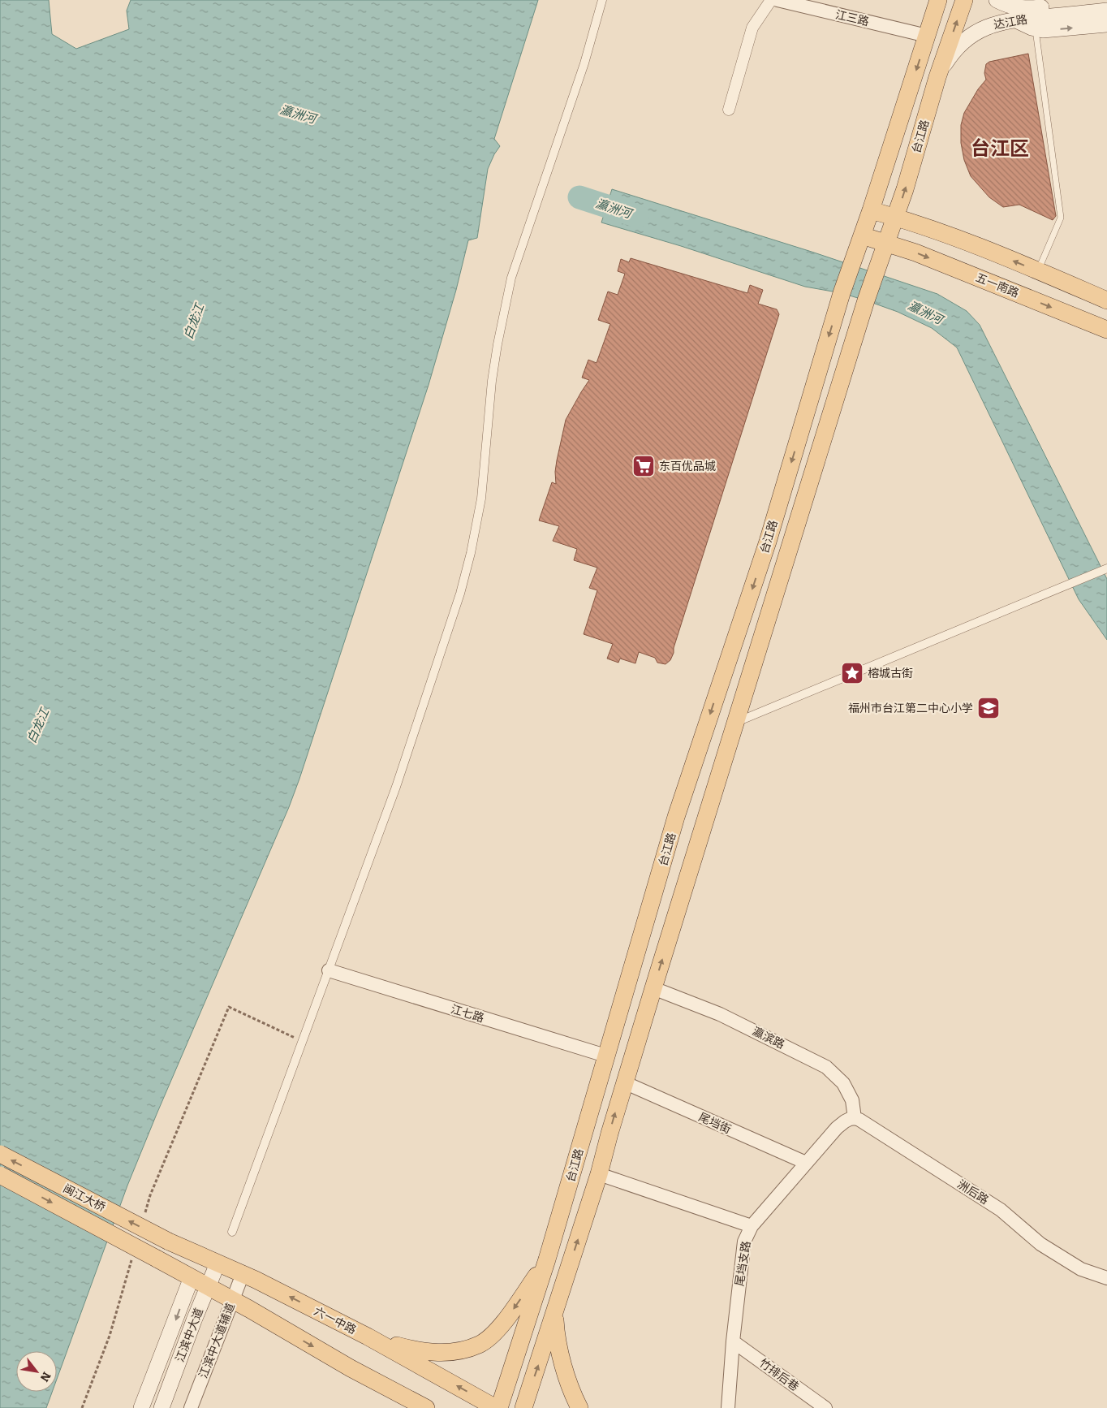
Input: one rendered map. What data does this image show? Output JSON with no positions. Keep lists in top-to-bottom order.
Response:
{
  "streets": {
    "main road": [
      "达江路",
      "台江路",
      "五一南路",
      "闽江大桥",
      "六一中路",
      "江滨中大道"
    ],
    "street": [
      "江三路",
      "江七路",
      "瀛滨路",
      "尾垱街",
      "洲后路",
      "尾垱支路",
      "江滨中大道辅道",
      "竹排后巷"
    ]
  },
  "crossings": [
    ["达江路", "台江路"],
    ["台江路", "五一南路"],
    ["台江路", "江七路"],
    ["台江路", "六一中路"],
    ["瀛滨路", "洲后路"],
    ["瀛滨路", "尾垱支路"],
    ["尾垱街", "尾垱支路"],
    ["洲后路", "尾垱支路"],
    ["闽江大桥", "六一中路"],
    ["闽江大桥", "江滨中大道"],
    ["闽江大桥", "江滨中大道辅道"],
    ["尾垱支路", "竹排后巷"],
    ["六一中路", "江滨中大道"],
    ["六一中路", "江滨中大道辅道"]
  ],
  "districts": ["台江区"],
  "water": ["瀛洲河", "白龙江"],
  "places": {
    "supermarket": ["东百优品城"],
    "place": ["榕城古街"],
    "school or university": ["福州市台江第二中心小学"]
  },
  "north": "bottom right"
}
